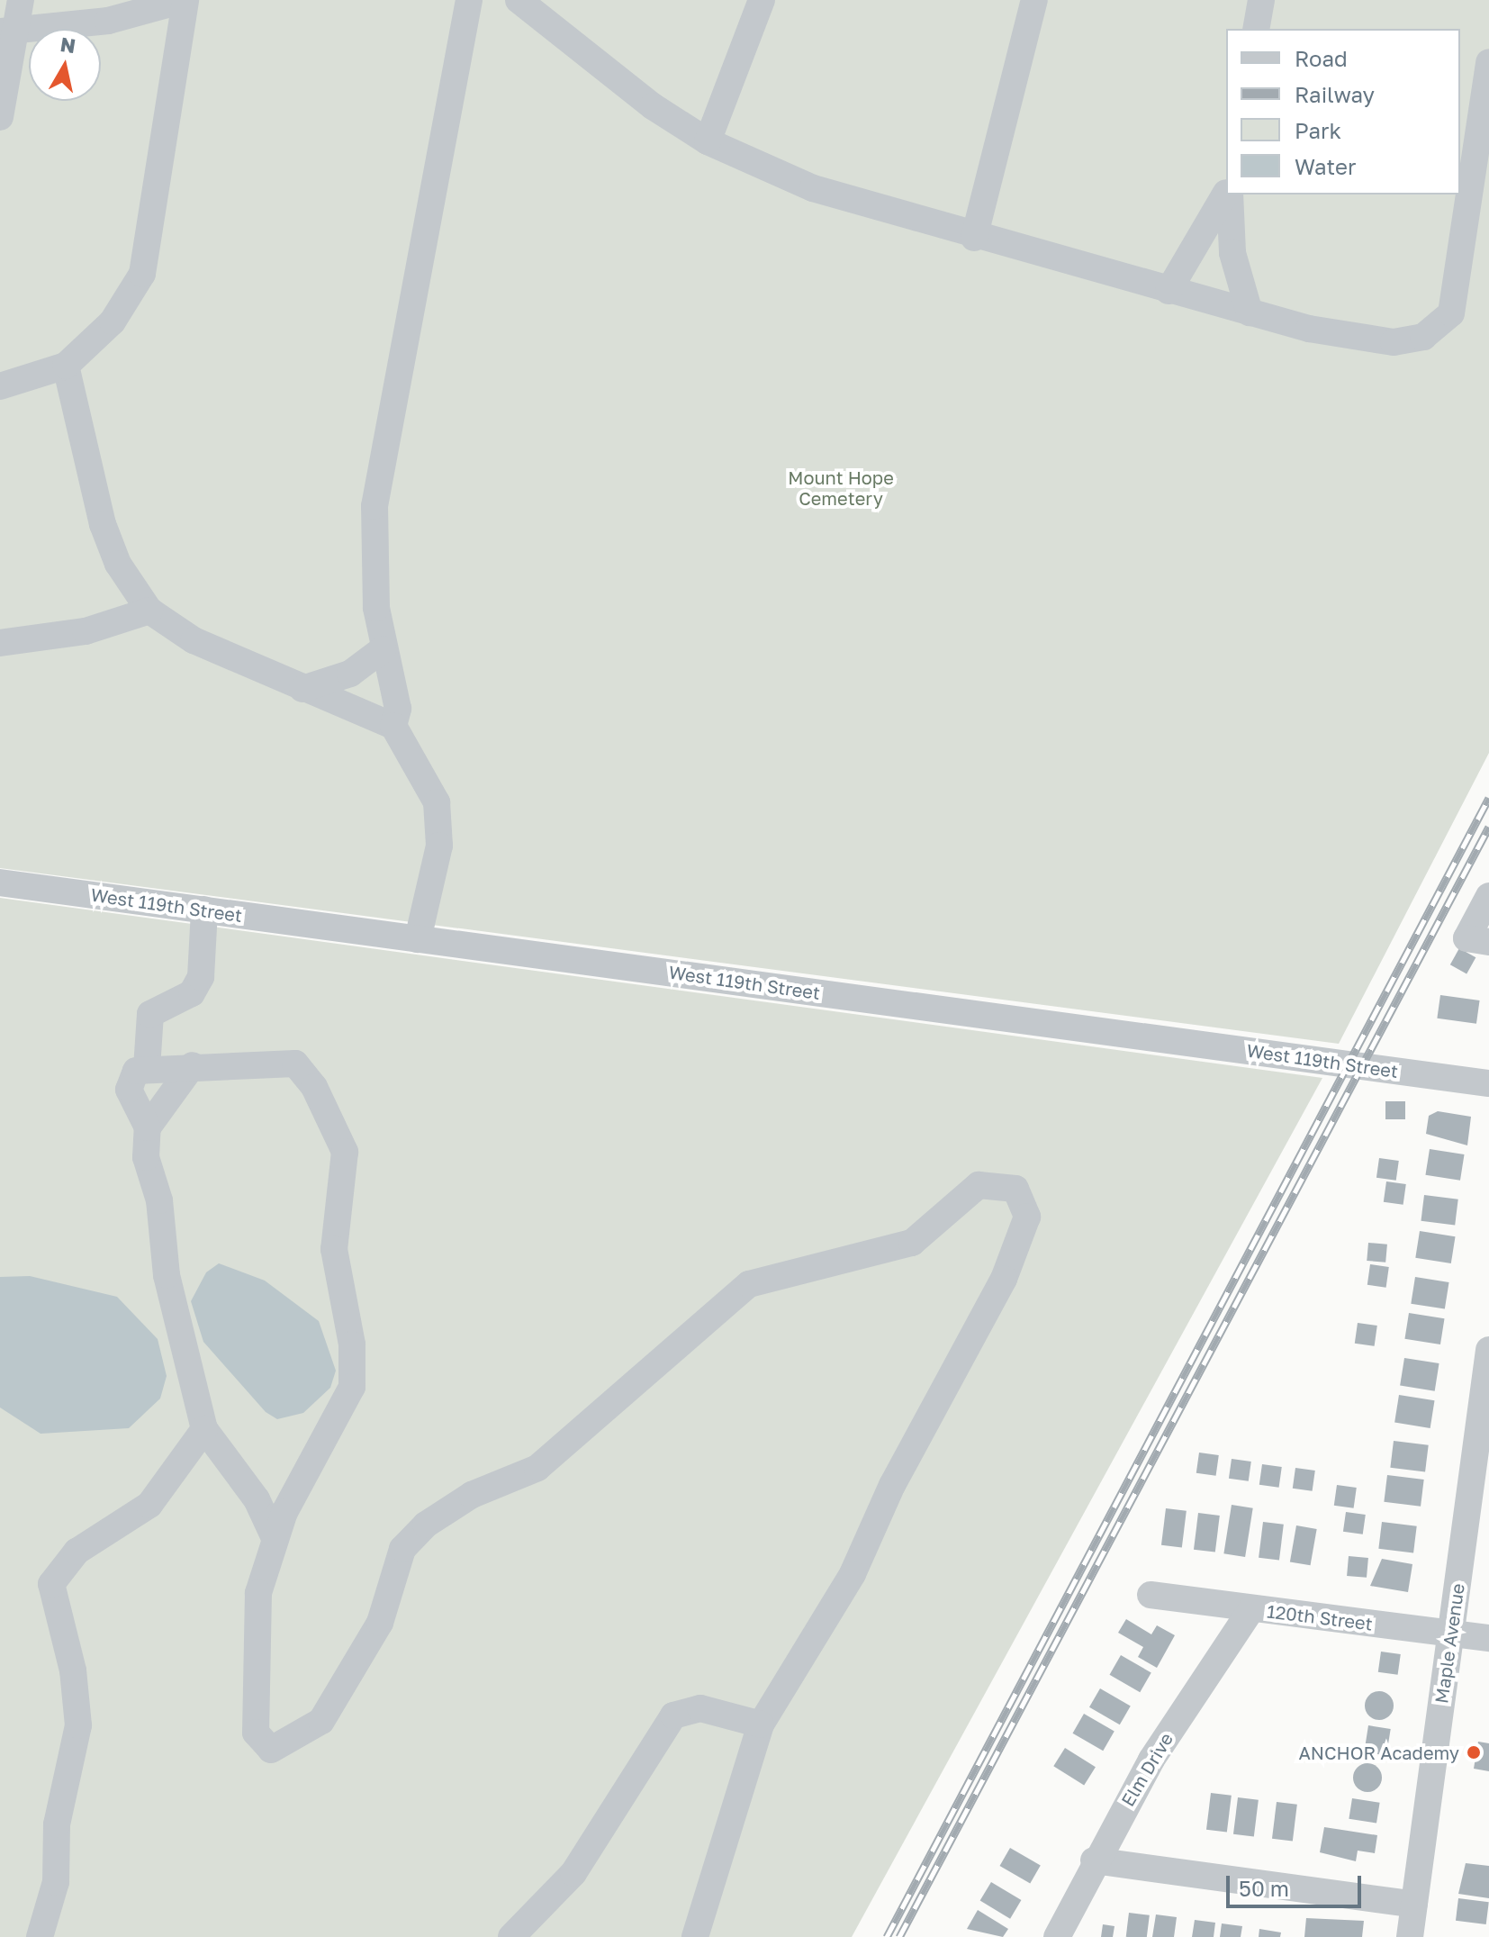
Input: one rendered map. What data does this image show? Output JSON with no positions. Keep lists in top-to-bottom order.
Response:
{
  "streets": {
    "street": [
      "West 119th Street",
      "120th Street",
      "Maple Avenue",
      "Elm Drive"
    ]
  },
  "crossings": [
    ["120th Street", "Maple Avenue"],
    ["120th Street", "Elm Drive"]
  ],
  "parks": ["Mount Hope Cemetery"],
  "places": ["ANCHOR Academy"],
  "legend": [
    "Road",
    "Railway",
    "Park",
    "Water"
  ],
  "scale_bar": "50 m",
  "north": "top"
}
